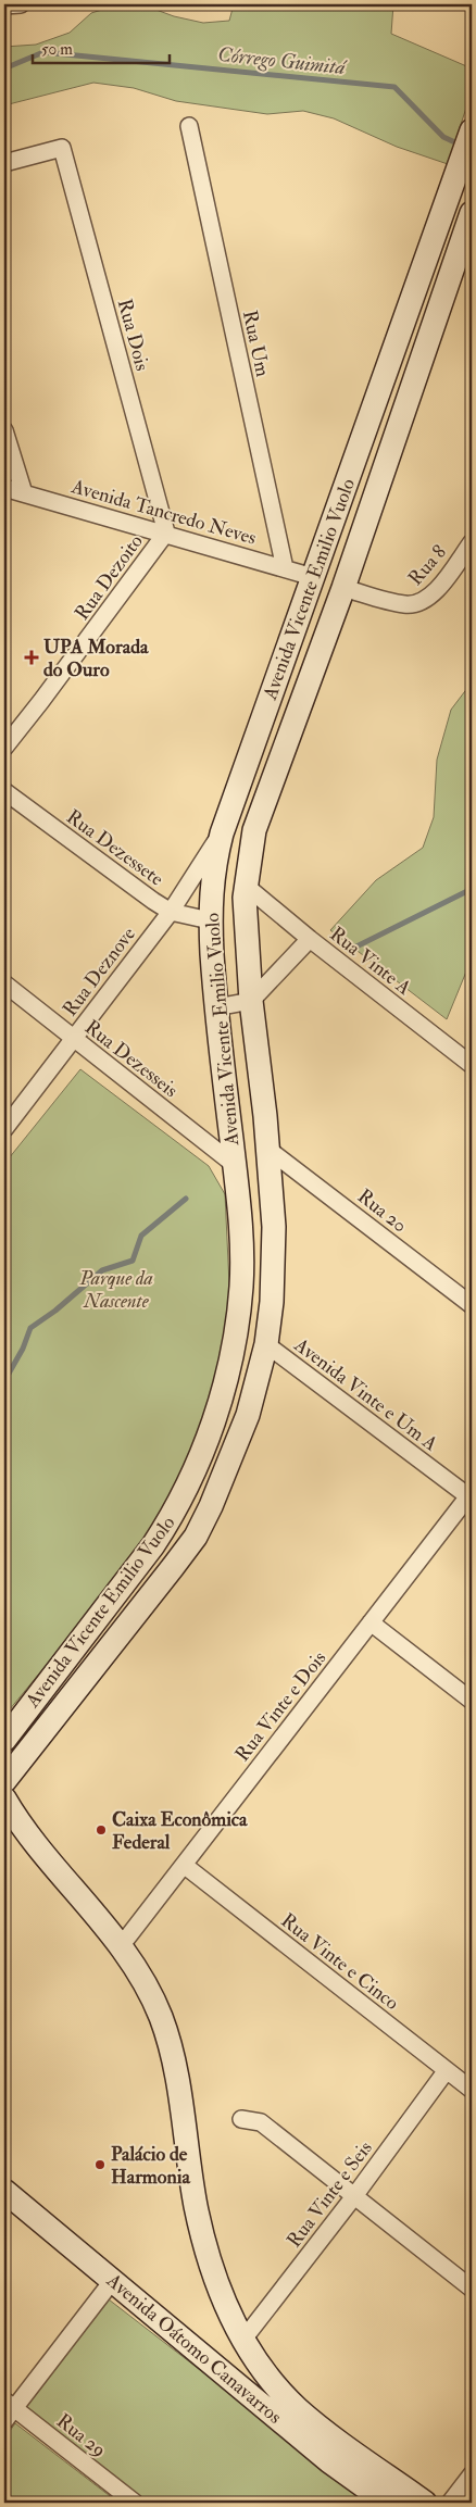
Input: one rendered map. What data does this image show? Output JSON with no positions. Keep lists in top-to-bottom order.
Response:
{
  "streets": {
    "main road": ["Avenida Vicente Emilio Vuolo", "Avenida Oátomo Canavarros"],
    "street": [
      "Rua Dois",
      "Rua Um",
      "Avenida Tancredo Neves",
      "Rua 8",
      "Rua Dezoito",
      "Rua Dezessete",
      "Rua Vinte A",
      "Rua Deznove",
      "Rua Dezesseis",
      "Rua 20",
      "Avenida Vinte e Um A",
      "Rua Vinte e Dois",
      "Rua Vinte e Cinco",
      "Rua Vinte e Seis",
      "Rua 29"
    ]
  },
  "crossings": [
    ["Rua Dois", "Avenida Tancredo Neves"],
    ["Rua Dois", "Rua Dezoito"],
    ["Rua Um", "Avenida Tancredo Neves"],
    ["Avenida Tancredo Neves", "Rua Dezoito"],
    ["Avenida Tancredo Neves", "Avenida Vicente Emilio Vuolo"],
    ["Rua 8", "Avenida Vicente Emilio Vuolo"],
    ["Avenida Vicente Emilio Vuolo", "Rua Dezessete"],
    ["Avenida Vicente Emilio Vuolo", "Rua Vinte A"],
    ["Avenida Vicente Emilio Vuolo", "Rua Deznove"],
    ["Avenida Vicente Emilio Vuolo", "Rua Dezesseis"],
    ["Avenida Vicente Emilio Vuolo", "Rua 20"],
    ["Avenida Vicente Emilio Vuolo", "Avenida Vinte e Um A"],
    ["Rua Dezessete", "Rua Deznove"],
    ["Rua Deznove", "Rua Dezesseis"],
    ["Avenida Vinte e Um A", "Rua Vinte e Dois"],
    ["Rua Vinte e Dois", "Rua Vinte e Cinco"],
    ["Rua Vinte e Dois", "Avenida Oátomo Canavarros"],
    ["Rua Vinte e Cinco", "Rua Vinte e Seis"],
    ["Rua Vinte e Seis", "Avenida Oátomo Canavarros"]
  ],
  "water": ["Córrego Guimitá"],
  "parks": ["Parque da Nascente"],
  "places": {
    "health": ["UPA Morada do Ouro"],
    "other": ["Caixa Econômica Federal", "Palácio de Harmonia"]
  },
  "scale_bar": "50 m"
}
